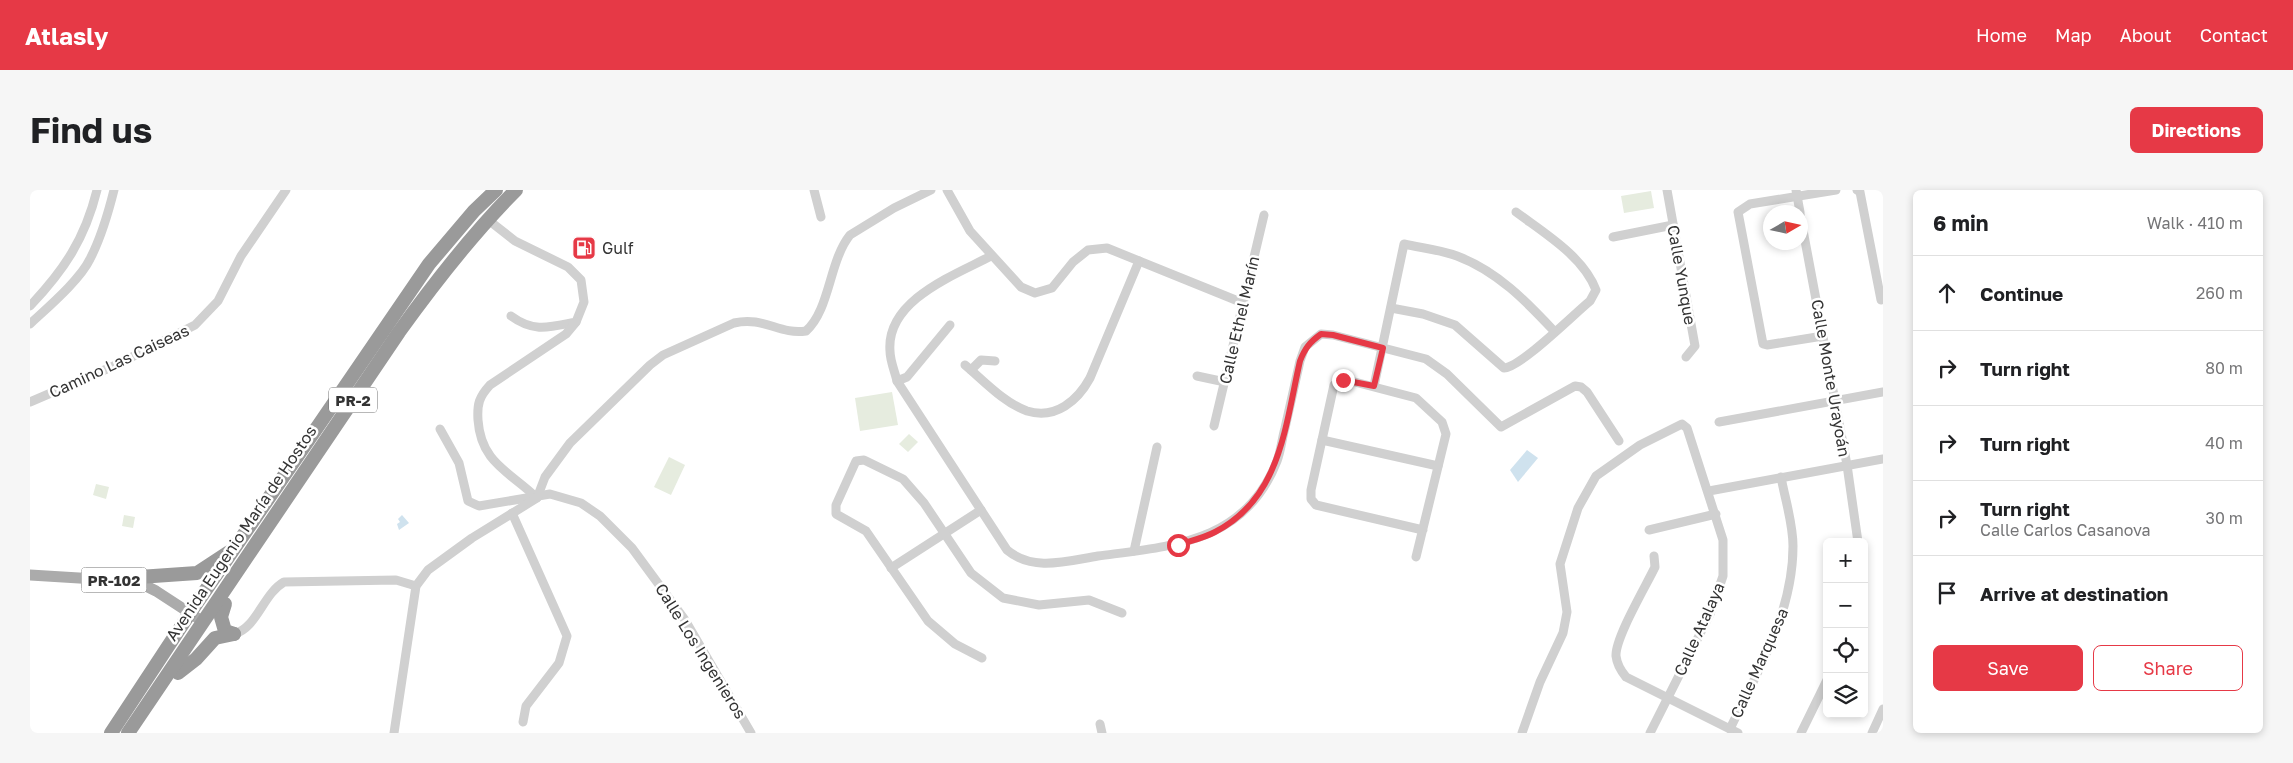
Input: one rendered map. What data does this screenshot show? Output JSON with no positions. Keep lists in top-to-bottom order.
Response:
{
  "streets": {
    "highway": ["PR-2", "Avenida Eugenio María de Hostos"],
    "main road": ["PR-102"],
    "street": [
      "Calle Yunque",
      "Calle Ethel Marín",
      "Camino Las Caiseas",
      "Calle Monte Urayoán",
      "Calle Atalaya",
      "Calle Los Ingenieros",
      "Calle Marquesa"
    ]
  },
  "crossings": [
    ["Avenida Eugenio María de Hostos", "PR-102"]
  ],
  "places": {
    "fuel station": ["Gulf"]
  },
  "north": "right",
  "page": {
    "header": "Atlasly",
    "nav": [
      "Home",
      "Map",
      "About",
      "Contact"
    ],
    "buttons": [
      "Directions",
      ["Save", "Share"]
    ],
    "title": "Find us",
    "heading": ["6 min", "Walk · 410 m"],
    "list": [
      ["Continue", "260 m"],
      ["Turn right", "80 m"],
      ["Turn right", "40 m"],
      ["Turn right", "Calle Carlos Casanova", "30 m"],
      "Arrive at destination"
    ],
    "map_buttons": ["+", "−"]
  }
}
